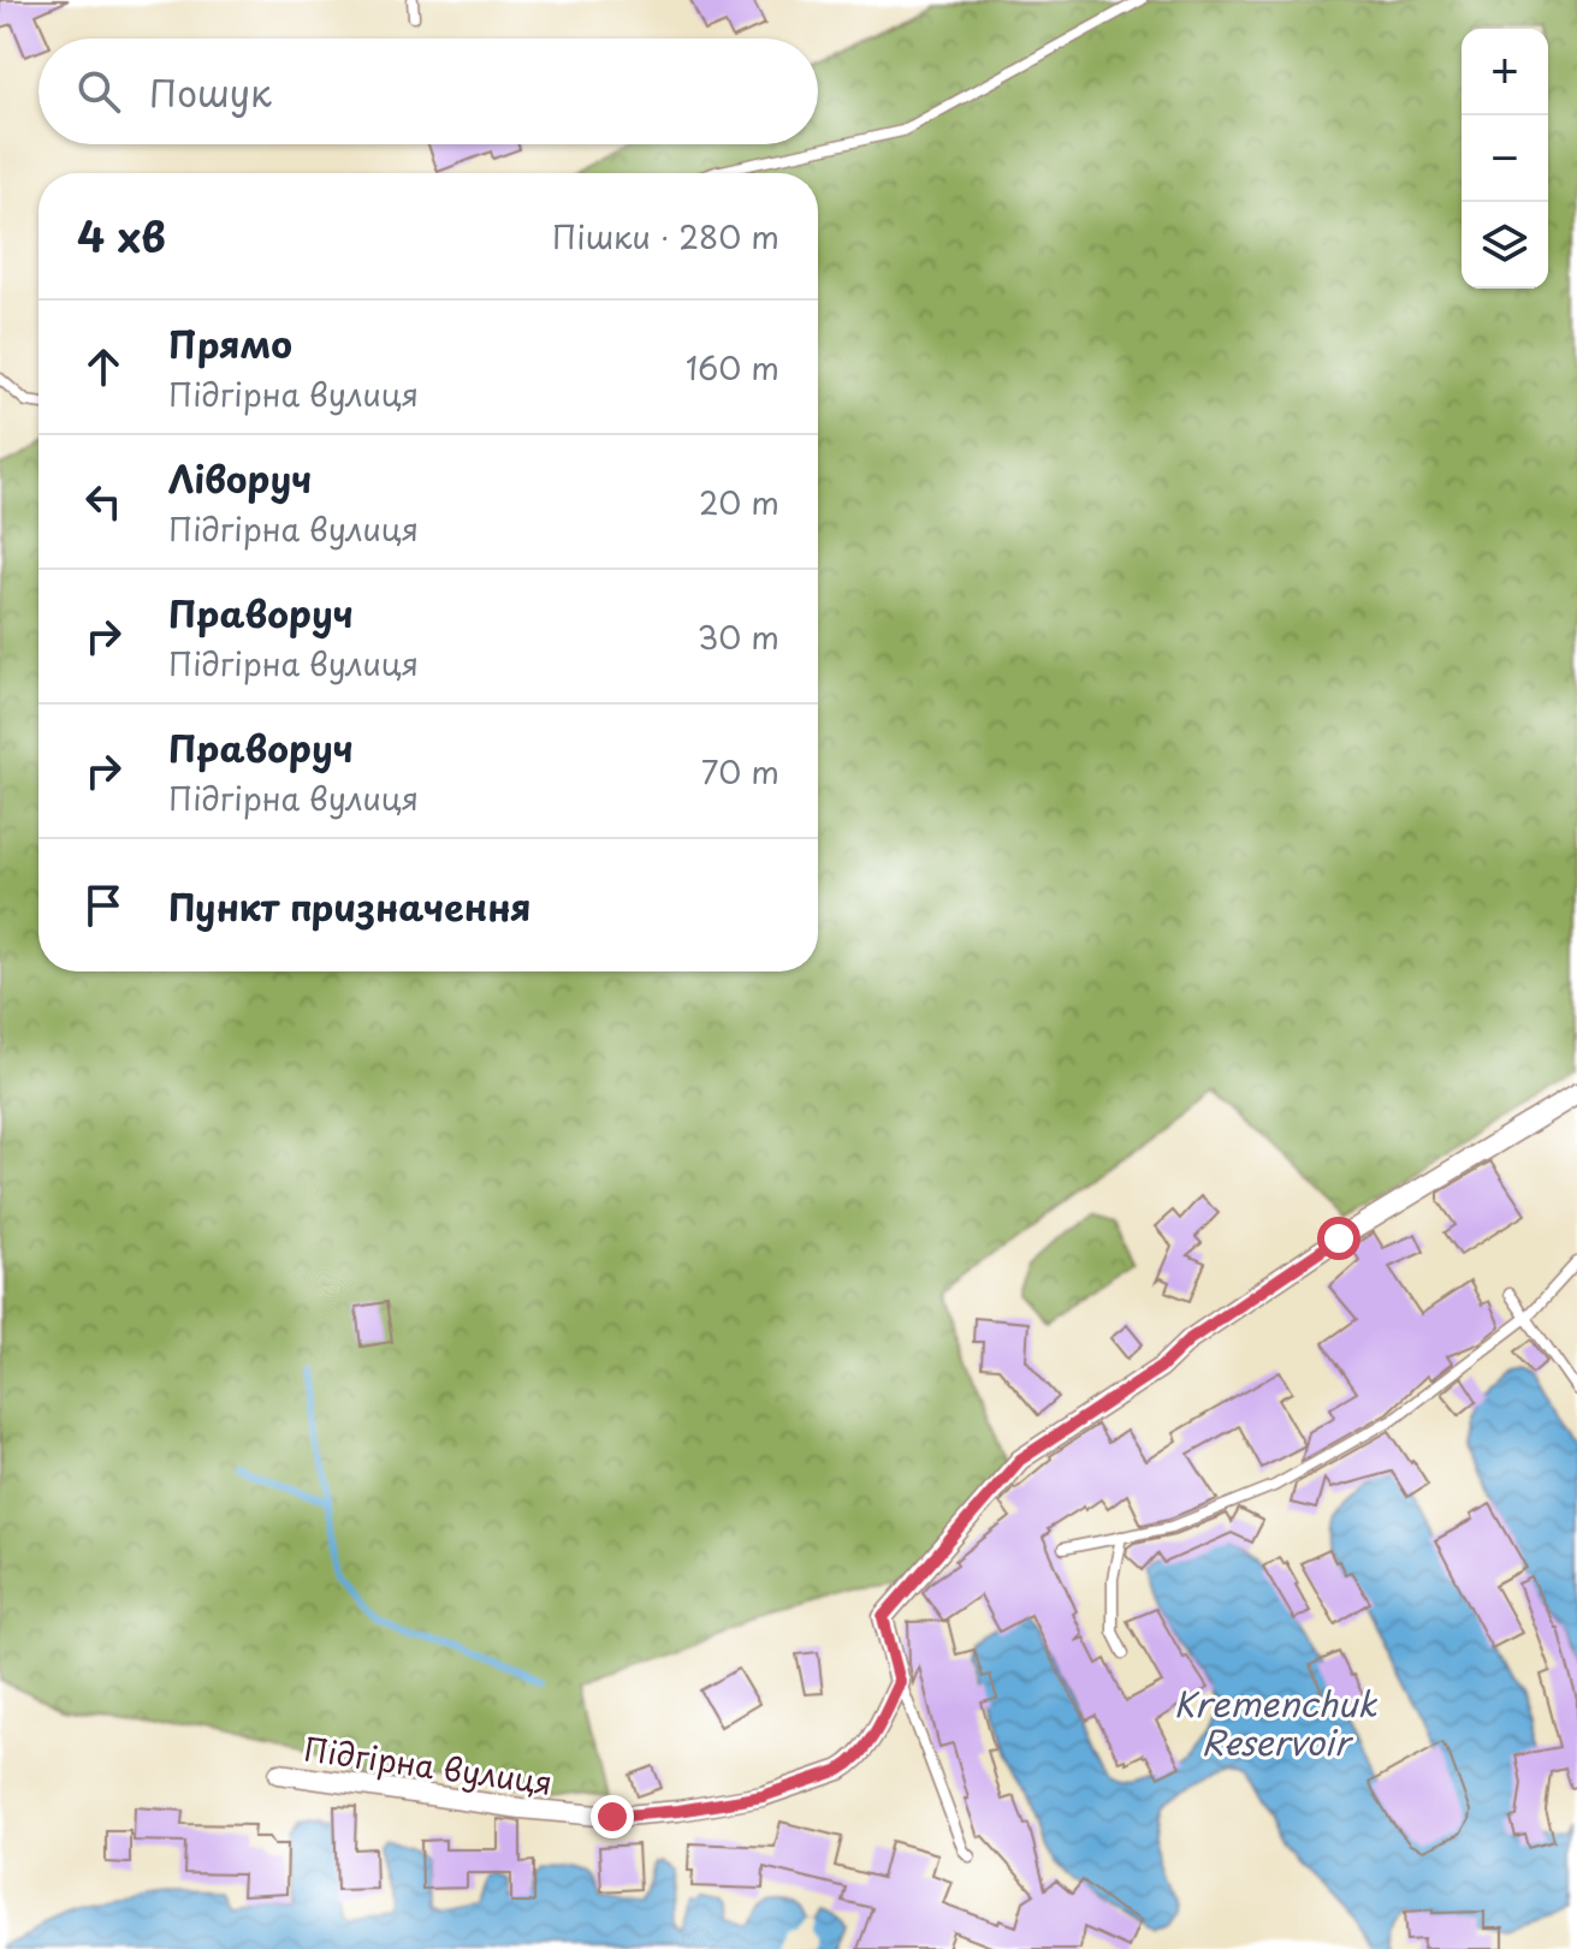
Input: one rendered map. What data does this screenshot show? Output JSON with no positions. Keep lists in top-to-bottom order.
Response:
{
  "streets": {
    "street": ["Підгірна вулиця"]
  },
  "water": ["Kremenchuk Reservoir"],
  "page": {
    "map_buttons": ["+", "−"],
    "search": "Пошук",
    "heading": ["4 хв", "Пішки · 280 m"],
    "list": [
      ["Прямо", "Підгірна вулиця", "160 m"],
      ["Ліворуч", "Підгірна вулиця", "20 m"],
      ["Праворуч", "Підгірна вулиця", "30 m"],
      ["Праворуч", "Підгірна вулиця", "70 m"],
      "Пункт призначення"
    ]
  }
}
